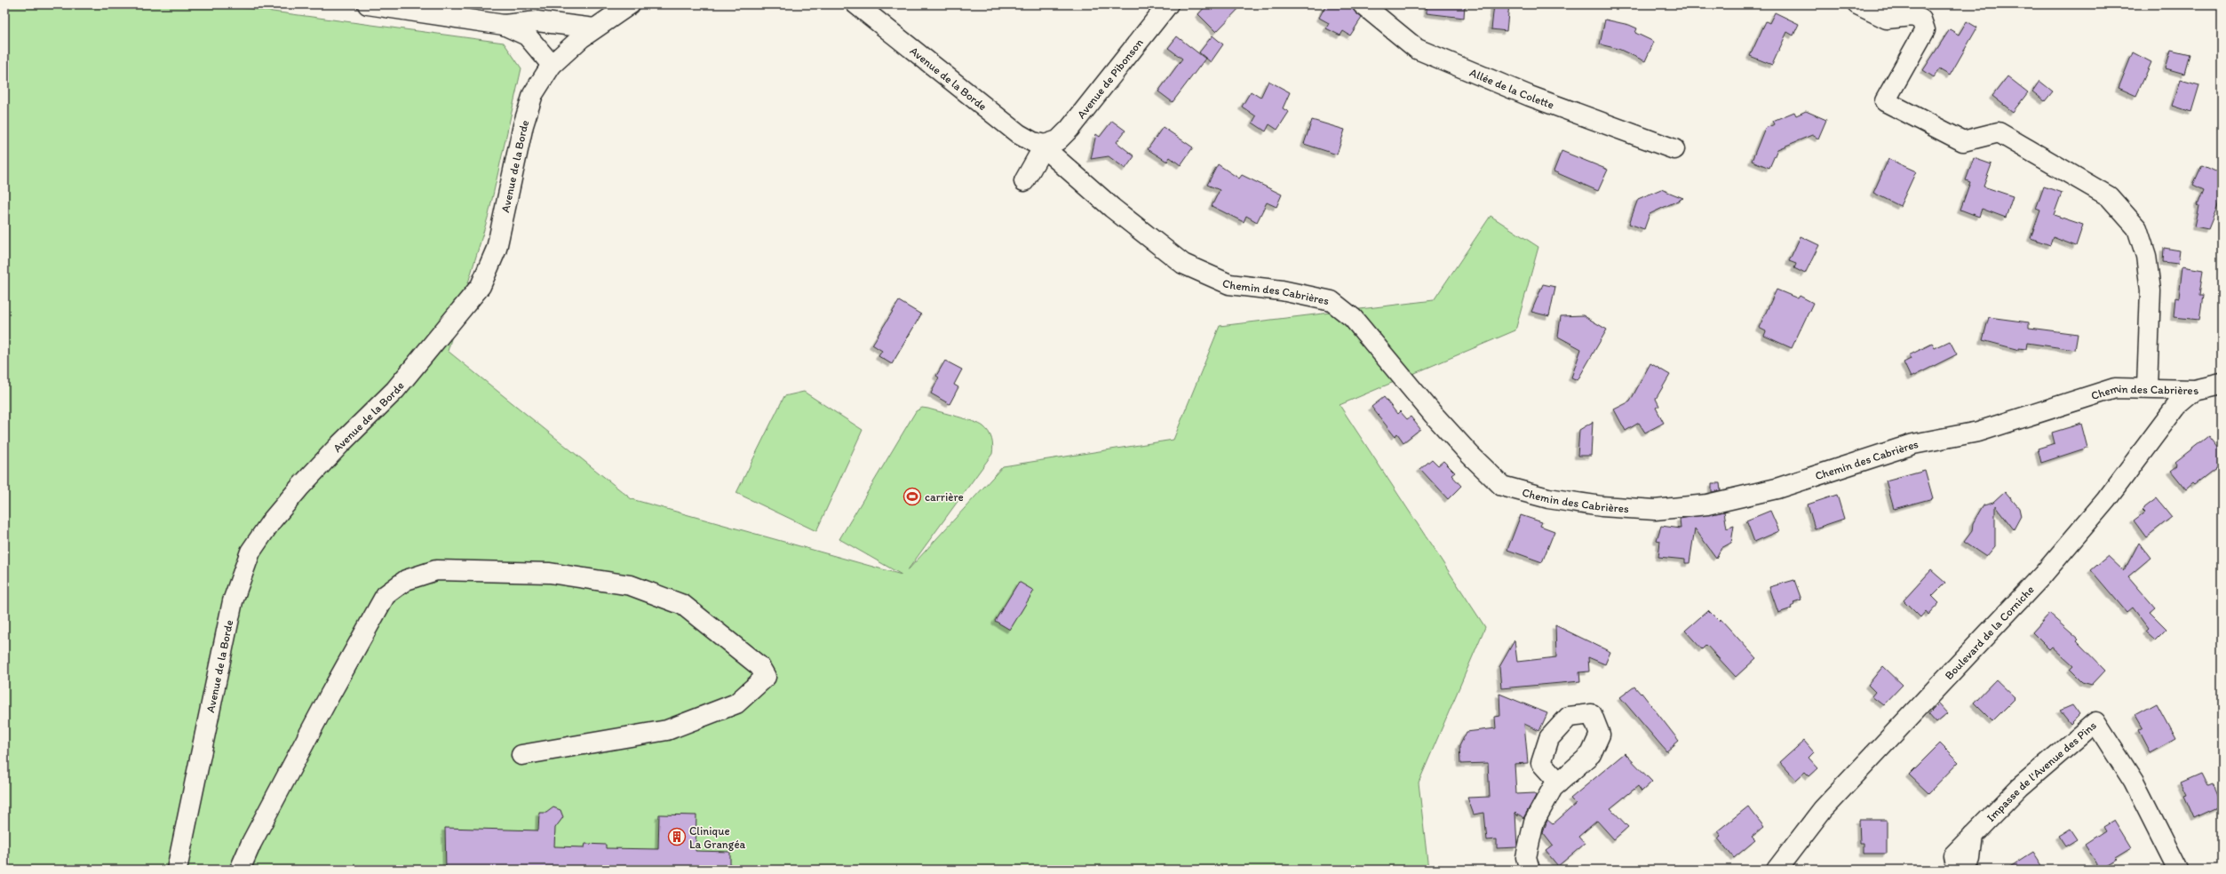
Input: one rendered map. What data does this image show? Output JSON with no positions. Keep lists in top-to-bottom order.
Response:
{
  "streets": {
    "street": [
      "Avenue de la Borde",
      "Avenue de Pibonson",
      "Allée de la Colette",
      "Chemin des Cabrières",
      "Boulevard de la Corniche",
      "Impasse de l'Avenue des Pins"
    ]
  },
  "crossings": [
    ["Avenue de la Borde", "Avenue de Pibonson"],
    ["Avenue de la Borde", "Chemin des Cabrières"],
    ["Avenue de Pibonson", "Chemin des Cabrières"],
    ["Chemin des Cabrières", "Boulevard de la Corniche"]
  ],
  "places": {
    "sports": ["carrière"],
    "building": ["Clinique La Grangéa"]
  }
}
